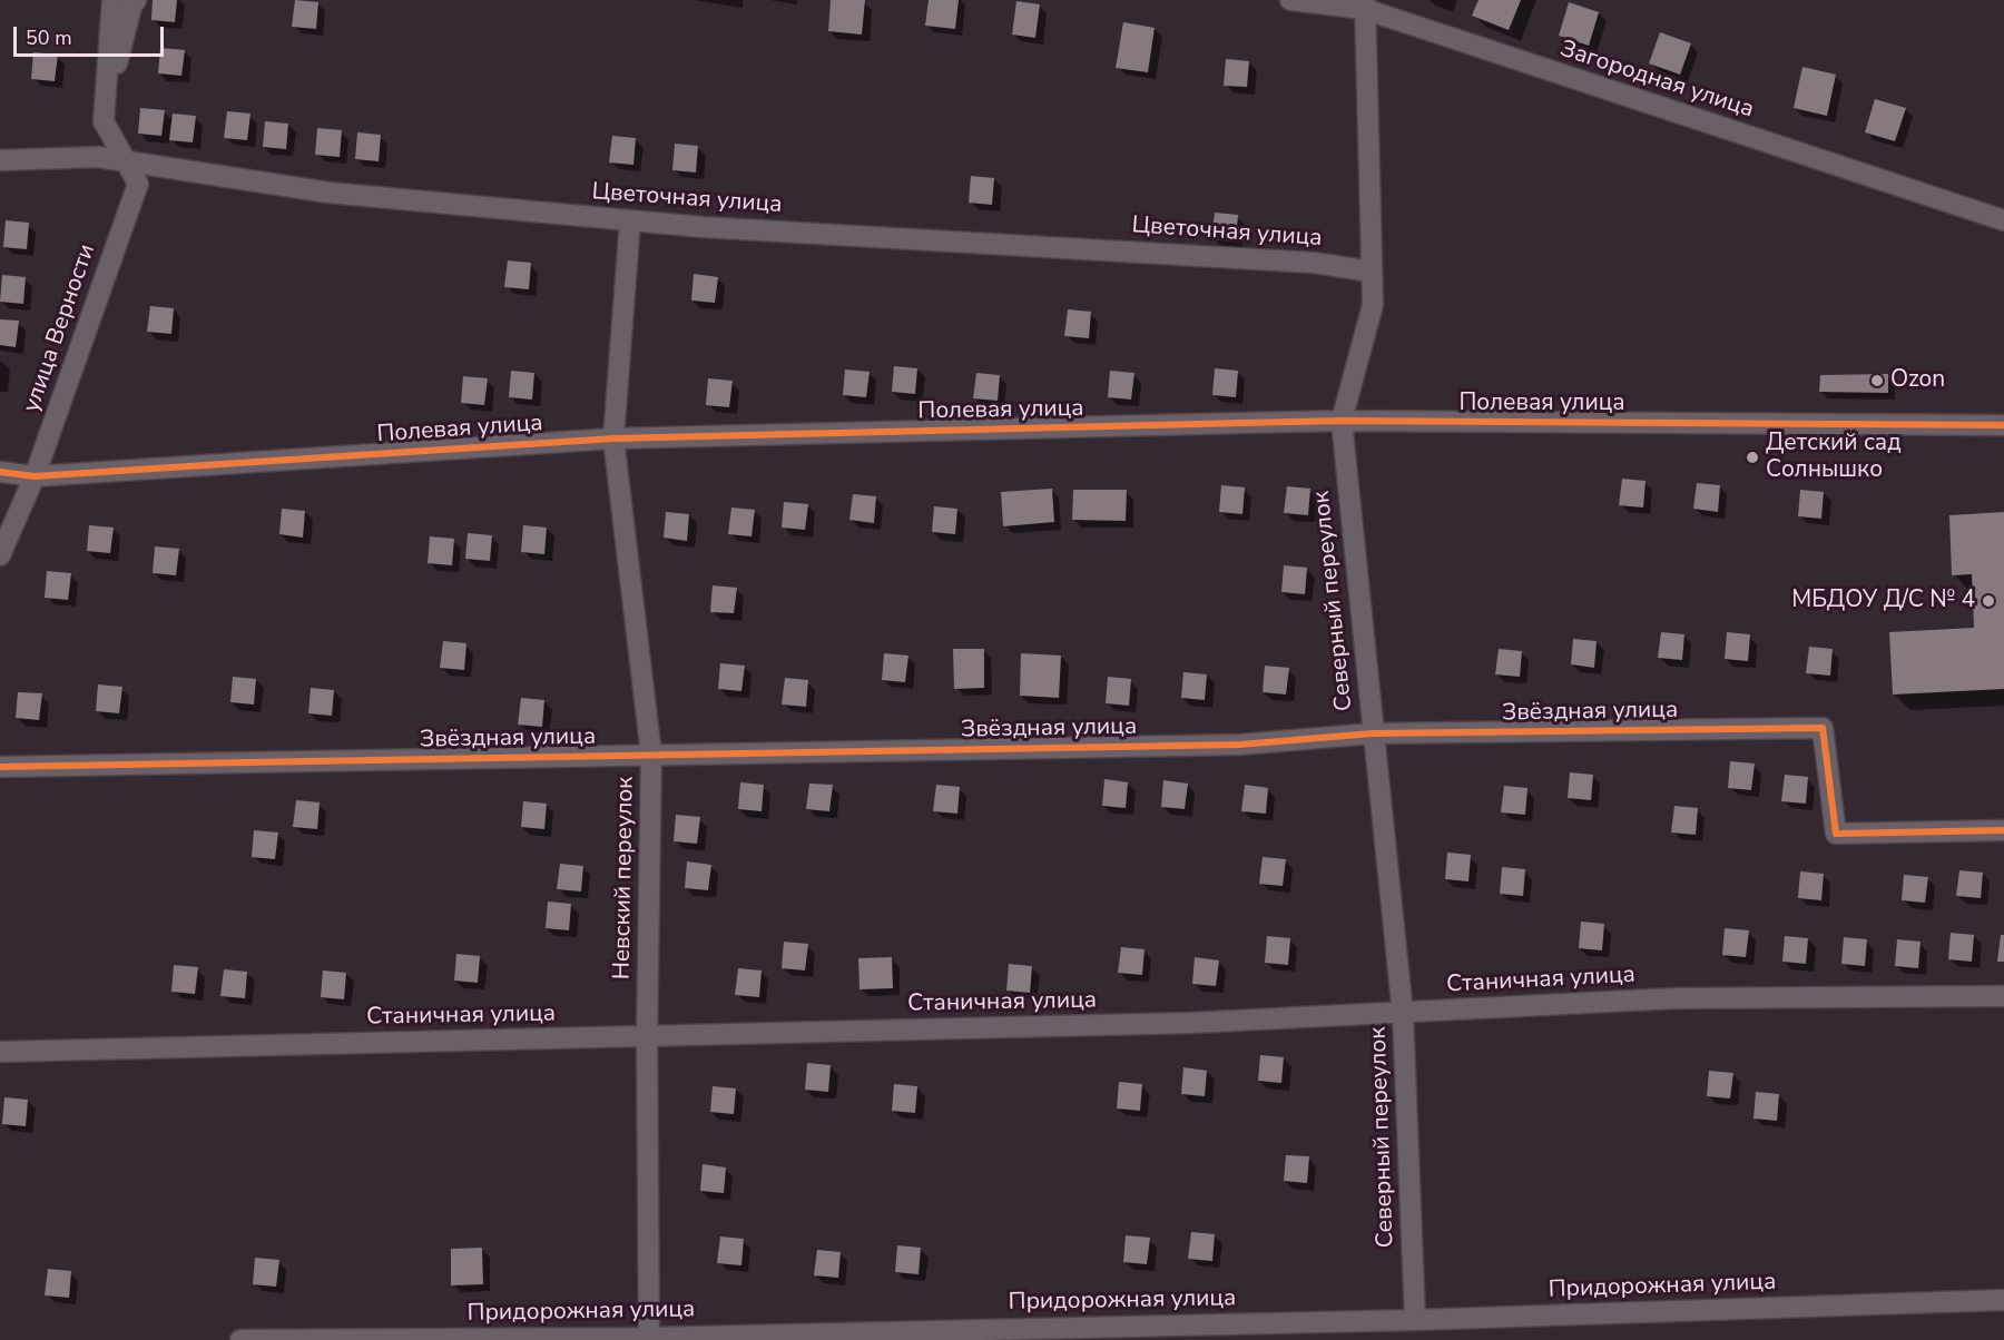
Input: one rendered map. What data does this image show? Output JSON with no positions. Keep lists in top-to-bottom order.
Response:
{
  "streets": {
    "street": [
      "Загородная улица",
      "Цветочная улица",
      "улица Верности",
      "Полевая улица",
      "Северный переулок",
      "Звёздная улица",
      "Невский переулок",
      "Станичная улица",
      "Придорожная улица"
    ]
  },
  "crossings": [
    ["Загородная улица", "Северный переулок"],
    ["Цветочная улица", "улица Верности"],
    ["Цветочная улица", "Северный переулок"],
    ["Цветочная улица", "Невский переулок"],
    ["улица Верности", "Полевая улица"],
    ["Полевая улица", "Северный переулок"],
    ["Полевая улица", "Невский переулок"],
    ["Северный переулок", "Звёздная улица"],
    ["Северный переулок", "Станичная улица"],
    ["Северный переулок", "Придорожная улица"],
    ["Звёздная улица", "Невский переулок"],
    ["Невский переулок", "Станичная улица"],
    ["Невский переулок", "Придорожная улица"]
  ],
  "places": ["Ozon", "Детский сад Солнышко", "МБДОУ Д/С № 4"],
  "scale_bar": "50 m"
}
